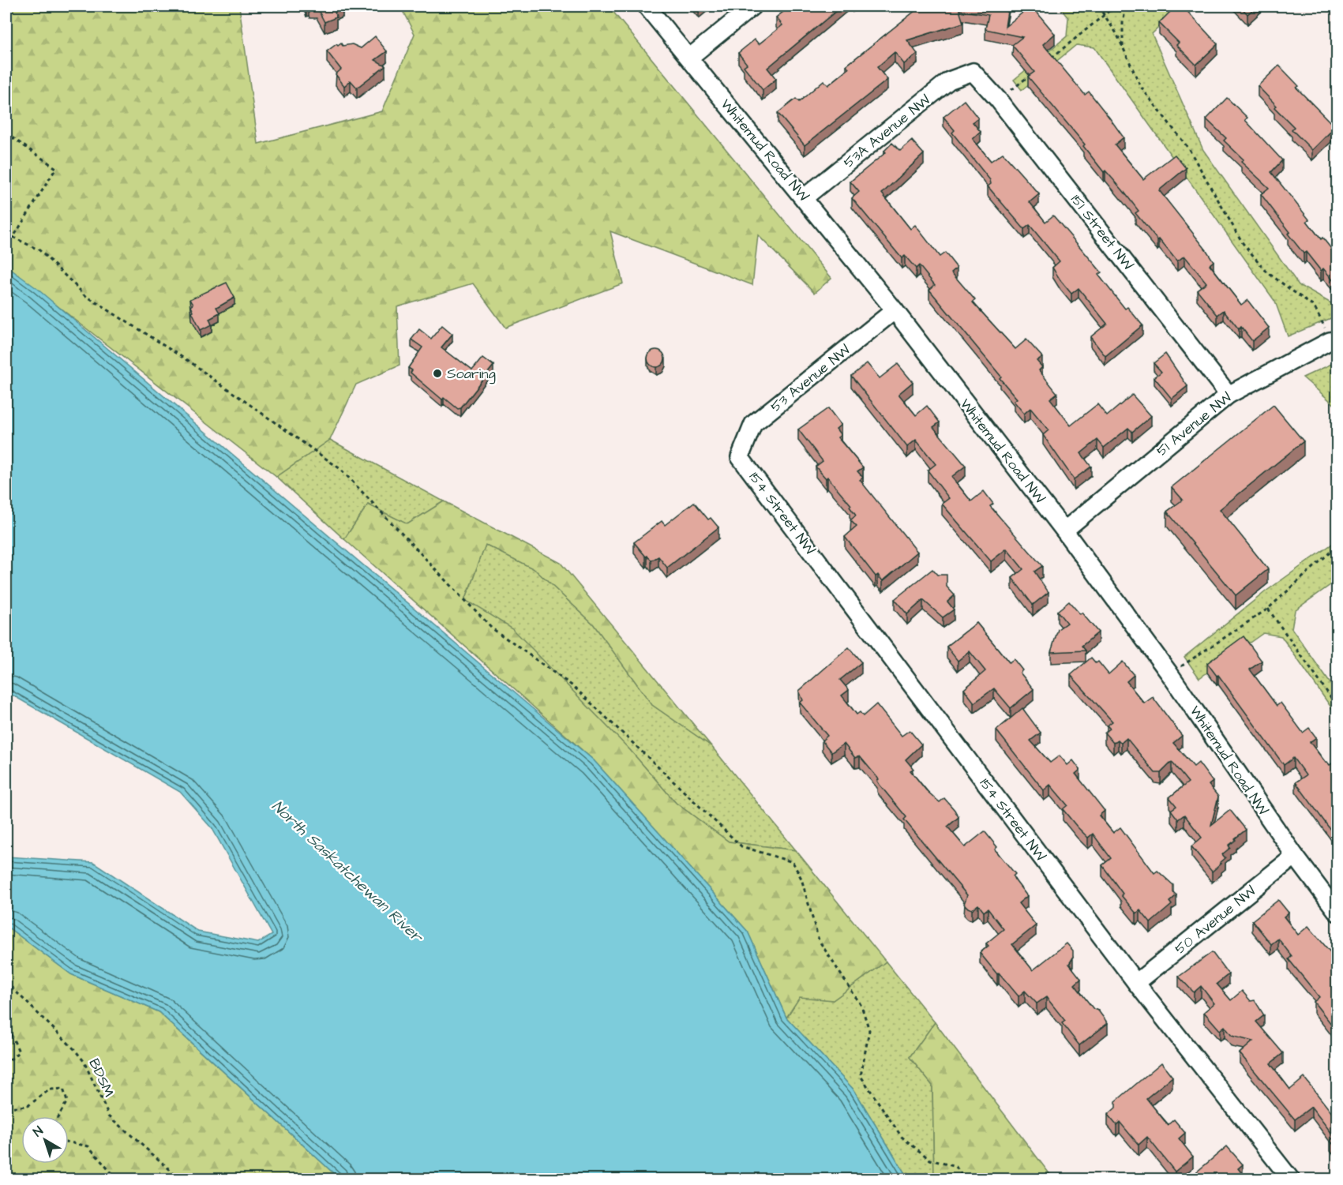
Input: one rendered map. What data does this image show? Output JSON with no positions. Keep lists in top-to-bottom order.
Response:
{
  "streets": {
    "street": [
      "53A Avenue NW",
      "Whitemud Road NW",
      "151 Street NW",
      "53 Avenue NW",
      "51 Avenue NW",
      "154 Street NW",
      "50 Avenue NW"
    ],
    "path": ["BDSM"]
  },
  "crossings": [
    ["53A Avenue NW", "Whitemud Road NW"],
    ["53A Avenue NW", "151 Street NW"],
    ["Whitemud Road NW", "53 Avenue NW"],
    ["Whitemud Road NW", "51 Avenue NW"],
    ["Whitemud Road NW", "50 Avenue NW"],
    ["151 Street NW", "51 Avenue NW"],
    ["53 Avenue NW", "154 Street NW"],
    ["154 Street NW", "50 Avenue NW"]
  ],
  "water": ["North Saskatchewan River"],
  "places": ["Soaring"],
  "north": "top left"
}
